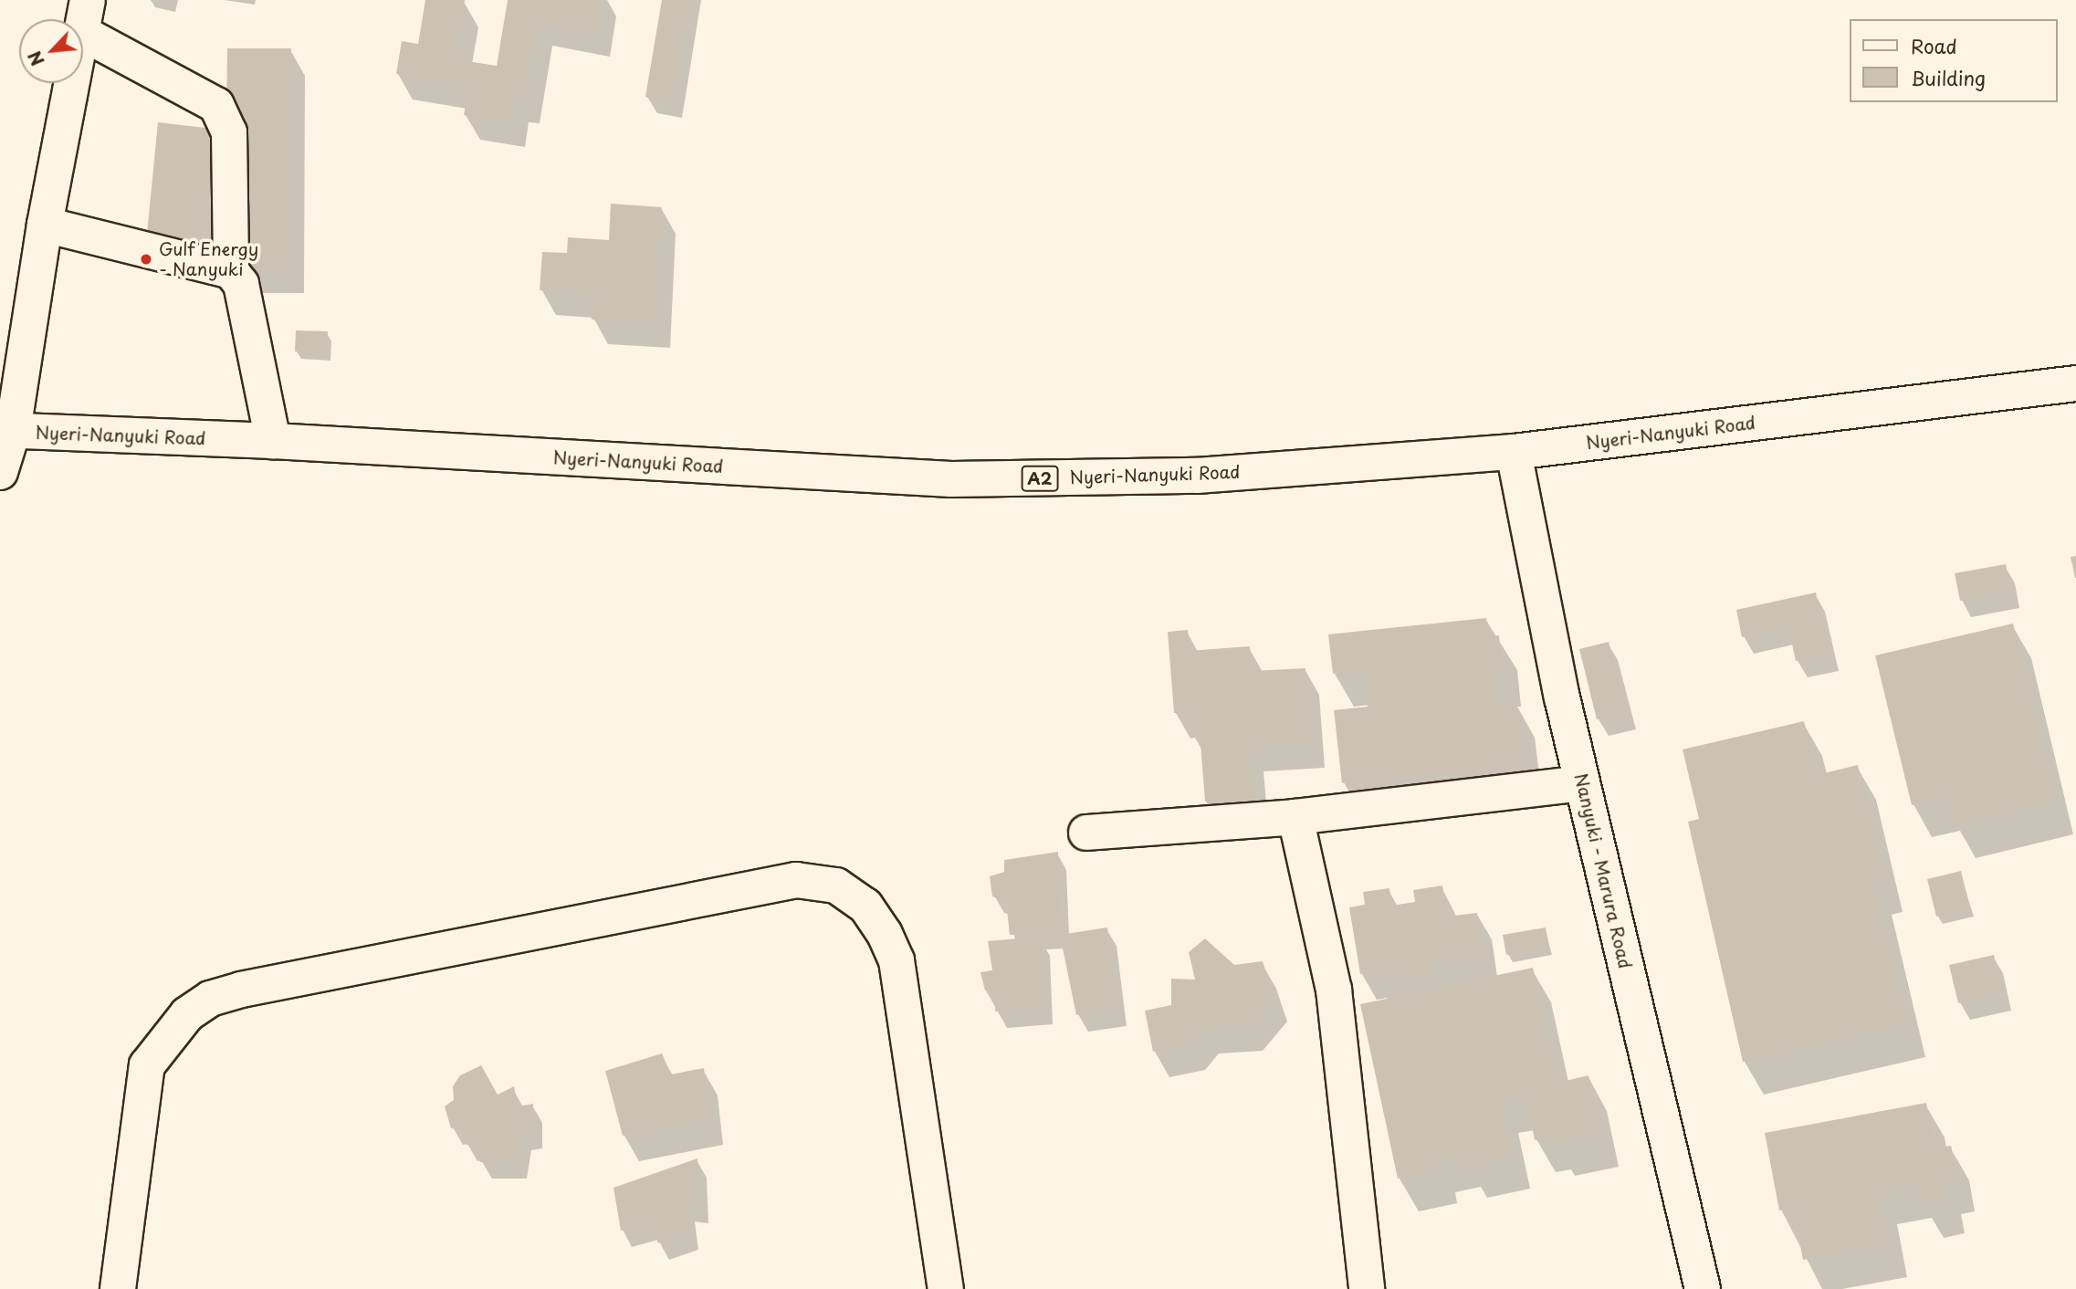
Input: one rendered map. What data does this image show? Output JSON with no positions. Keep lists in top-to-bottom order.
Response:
{
  "streets": {
    "main road": ["Nyeri-Nanyuki Road", "A2", "Nanyuki - Marura Road"]
  },
  "crossings": [
    ["Nyeri-Nanyuki Road", "Nanyuki - Marura Road"]
  ],
  "places": ["Gulf Energy - Nanyuki"],
  "legend": ["Road", "Building"],
  "north": "bottom left"
}
